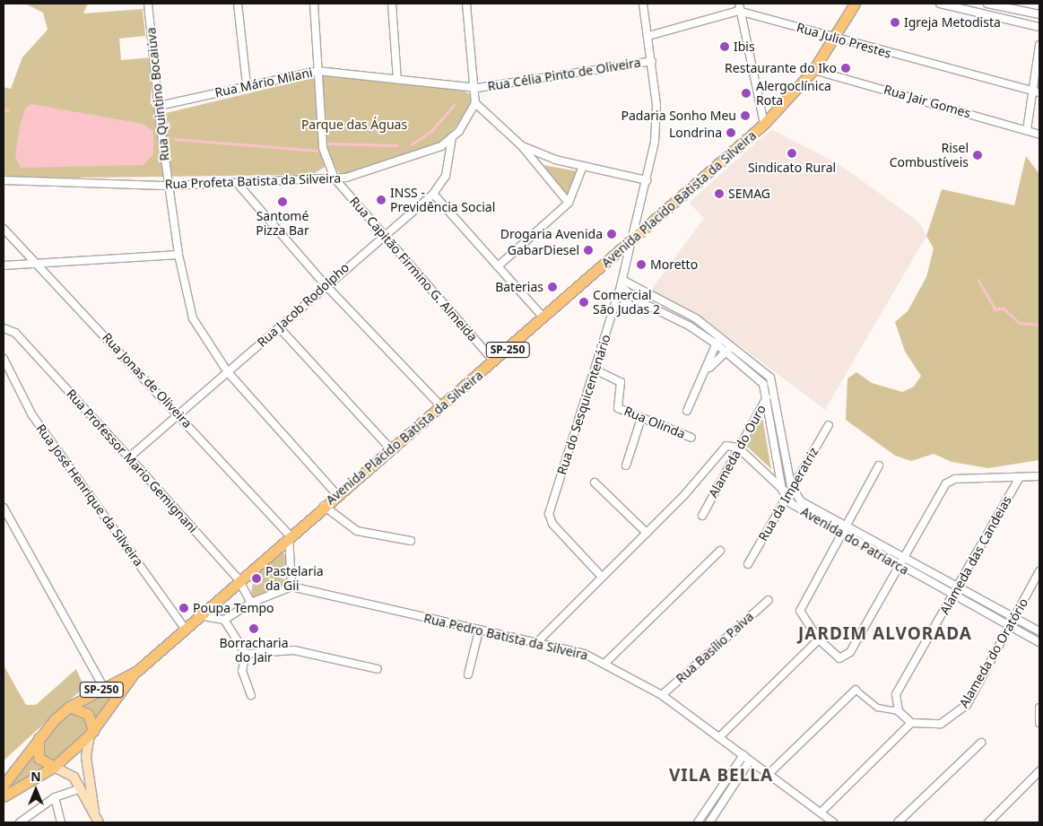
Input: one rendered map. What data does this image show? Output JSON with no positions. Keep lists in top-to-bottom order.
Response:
{
  "streets": {
    "main road": ["Avenida Placido Batista da Silveira", "SP-250"],
    "street": [
      "Rua Julio Prestes",
      "Rua Célia Pinto de Oliveira",
      "Rua Mário Milani",
      "Rua Quintino Bocaiúva",
      "Rua Jair Gomes",
      "Rua Profeta Batista da Silveira",
      "Rua Capitão Firmino G. Almeida",
      "Rua Jacob Rodolpho",
      "Rua Jonas de Oliveira",
      "Rua do Sesquicentenário",
      "Rua Olinda",
      "Alameda do Ouro",
      "Rua Professor Mario Gemignani",
      "Rua da Imperatriz",
      "Rua José Henrique da Silveira",
      "Avenida do Patriarca",
      "Alameda das Candeias",
      "Rua Pedro Batista da Silveira",
      "Rua Basílio Paiva",
      "Alameda do Oratório"
    ]
  },
  "crossings": [
    ["Rua Julio Prestes", "Avenida Placido Batista da Silveira"],
    ["Rua Célia Pinto de Oliveira", "Rua Mário Milani"],
    ["Rua Célia Pinto de Oliveira", "Rua do Sesquicentenário"],
    ["Rua Mário Milani", "Rua Quintino Bocaiúva"],
    ["Rua Mário Milani", "Rua Capitão Firmino G. Almeida"],
    ["Rua Quintino Bocaiúva", "Rua Profeta Batista da Silveira"],
    ["Rua Quintino Bocaiúva", "Avenida Placido Batista da Silveira"],
    ["Rua Quintino Bocaiúva", "Rua Jacob Rodolpho"],
    ["Rua Jair Gomes", "Avenida Placido Batista da Silveira"],
    ["Rua Profeta Batista da Silveira", "Rua Capitão Firmino G. Almeida"],
    ["Rua Profeta Batista da Silveira", "Rua Jacob Rodolpho"],
    ["Avenida Placido Batista da Silveira", "Rua Capitão Firmino G. Almeida"],
    ["Avenida Placido Batista da Silveira", "Rua Jonas de Oliveira"],
    ["Avenida Placido Batista da Silveira", "Rua do Sesquicentenário"],
    ["Avenida Placido Batista da Silveira", "Rua Professor Mario Gemignani"],
    ["Avenida Placido Batista da Silveira", "Rua José Henrique da Silveira"],
    ["Rua Capitão Firmino G. Almeida", "Rua Jacob Rodolpho"],
    ["Rua Jacob Rodolpho", "Rua Jonas de Oliveira"],
    ["Rua Jacob Rodolpho", "Rua Professor Mario Gemignani"],
    ["Rua do Sesquicentenário", "Rua Olinda"],
    ["Rua da Imperatriz", "Avenida do Patriarca"],
    ["Avenida do Patriarca", "Alameda das Candeias"],
    ["Avenida do Patriarca", "Alameda do Oratório"],
    ["Rua Pedro Batista da Silveira", "Rua Basílio Paiva"]
  ],
  "districts": ["JARDIM ALVORADA", "VILA BELLA"],
  "parks": ["Parque das Águas"],
  "places": [
    "Igreja Metodista",
    "Ibis",
    "Restaurante do Iko",
    "Alergoclínica Rota",
    "Padaria Sonho Meu",
    "Londrina",
    "Sindicato Rural",
    "Risel Combustíveis",
    "SEMAG",
    "INSS - Previdência Social",
    "Santomé Pizza Bar",
    "Drogaria Avenida",
    "GabarDiesel",
    "Moretto",
    "Baterias",
    "Comercial São Judas 2",
    "Pastelaria da Gii",
    "Poupa Tempo",
    "Borracharia do Jair"
  ],
  "north": "top"
}
